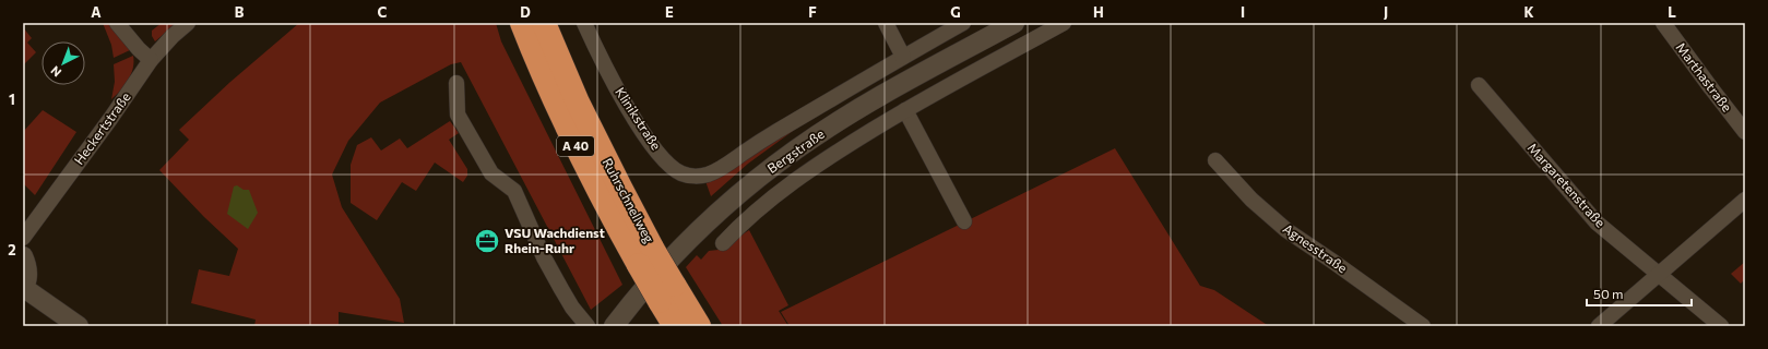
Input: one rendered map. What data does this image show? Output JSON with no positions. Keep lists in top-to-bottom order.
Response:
{
  "streets": {
    "highway": ["A 40", "Ruhrschnellweg"],
    "street": [
      "Marthastraße",
      "Klinikstraße",
      "Heckertstraße",
      "Bergstraße",
      "Margaretenstraße",
      "Agnesstraße"
    ]
  },
  "crossings": [
    ["Klinikstraße", "Bergstraße"]
  ],
  "places": {
    "office": ["VSU Wachdienst Rhein-Ruhr"]
  },
  "scale_bar": "50 m",
  "north": "bottom left",
  "grid": {
    "columns": [
      "A",
      "B",
      "C",
      "D",
      "E",
      "F",
      "G",
      "H",
      "I",
      "J",
      "K",
      "L"
    ],
    "rows": ["1", "2"]
  }
}
